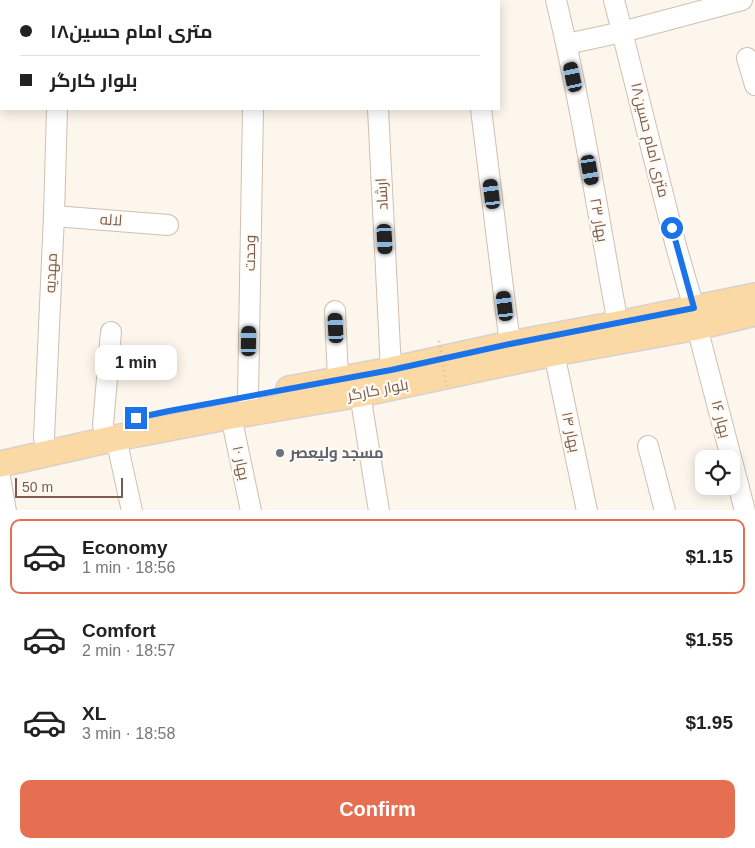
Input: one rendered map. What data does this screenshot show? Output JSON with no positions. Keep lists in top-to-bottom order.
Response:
{
  "streets": {
    "main road": ["بلوار کارگر"],
    "street": [
      "۱۸متری امام حسین",
      "ارشاد",
      "لاله",
      "بهار ۲۳",
      "وحدت",
      "مهدیه",
      "بهار ۱۶",
      "بهار ۱۴",
      "بهار ۱۰"
    ]
  },
  "crossings": [
    ["۱۸متری امام حسین", "بلوار کارگر"],
    ["۱۸متری امام حسین", "بهار ۱۶"],
    ["ارشاد", "بلوار کارگر"],
    ["لاله", "مهدیه"],
    ["بهار ۲۳", "بلوار کارگر"],
    ["وحدت", "بلوار کارگر"],
    ["مهدیه", "بلوار کارگر"],
    ["بلوار کارگر", "بهار ۱۶"],
    ["بلوار کارگر", "بهار ۱۴"],
    ["بلوار کارگر", "بهار ۱۰"]
  ],
  "places": ["مسجد ولیعصر"],
  "scale_bar": "50 m",
  "page": {
    "banner": ["۱۸متری امام حسین", "بلوار کارگر"],
    "bubble": "1 min",
    "scale": "50 m",
    "list": [
      {
        "name": "Economy",
        "note": "1 min · 18:56",
        "value": "$1.15"
      },
      {
        "name": "Comfort",
        "note": "2 min · 18:57",
        "value": "$1.55"
      },
      {
        "name": "XL",
        "note": "3 min · 18:58",
        "value": "$1.95"
      }
    ],
    "buttons": "Confirm"
  }
}
